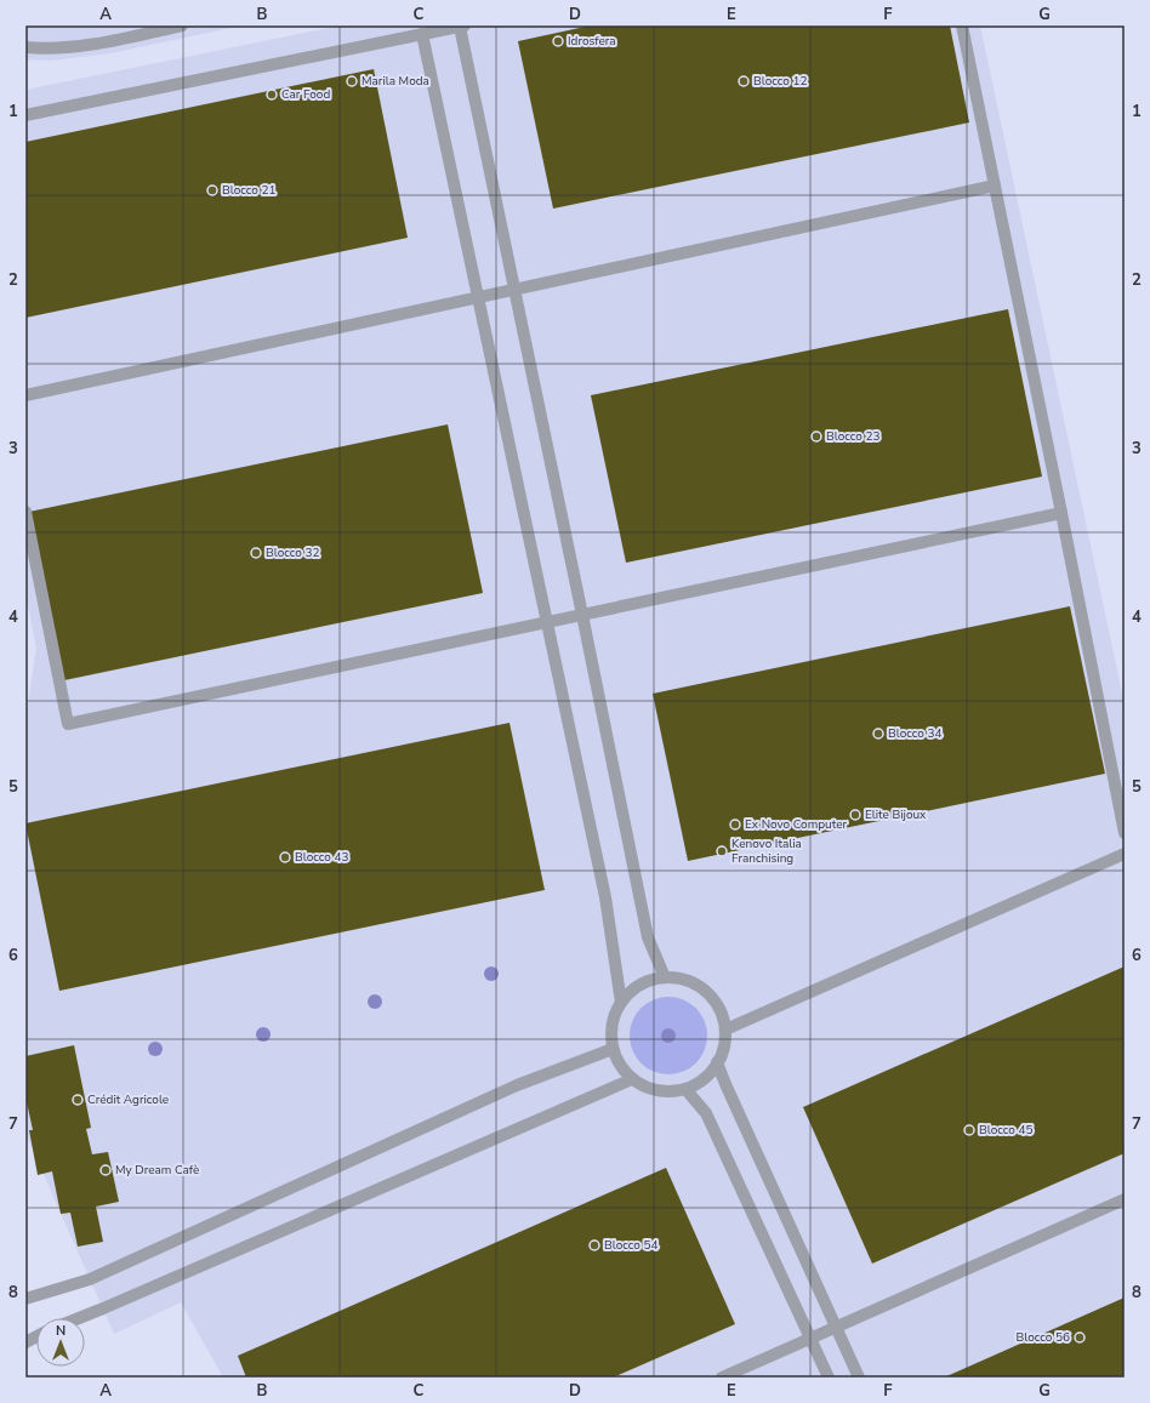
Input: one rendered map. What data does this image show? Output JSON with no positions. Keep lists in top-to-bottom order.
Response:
{
  "places": [
    "Idrosfera",
    "Marila Moda",
    "Blocco 12",
    "Car Food",
    "Blocco 21",
    "Blocco 23",
    "Blocco 32",
    "Blocco 34",
    "Elite Bijoux",
    "Ex Novo Computer",
    "Kenovo Italia Franchising",
    "Blocco 43",
    "Crédit Agricole",
    "Blocco 45",
    "My Dream Cafè",
    "Blocco 54",
    "Blocco 56"
  ],
  "north": "top",
  "grid": {
    "columns": [
      "A",
      "B",
      "C",
      "D",
      "E",
      "F",
      "G"
    ],
    "rows": [
      "1",
      "2",
      "3",
      "4",
      "5",
      "6",
      "7",
      "8"
    ]
  }
}
